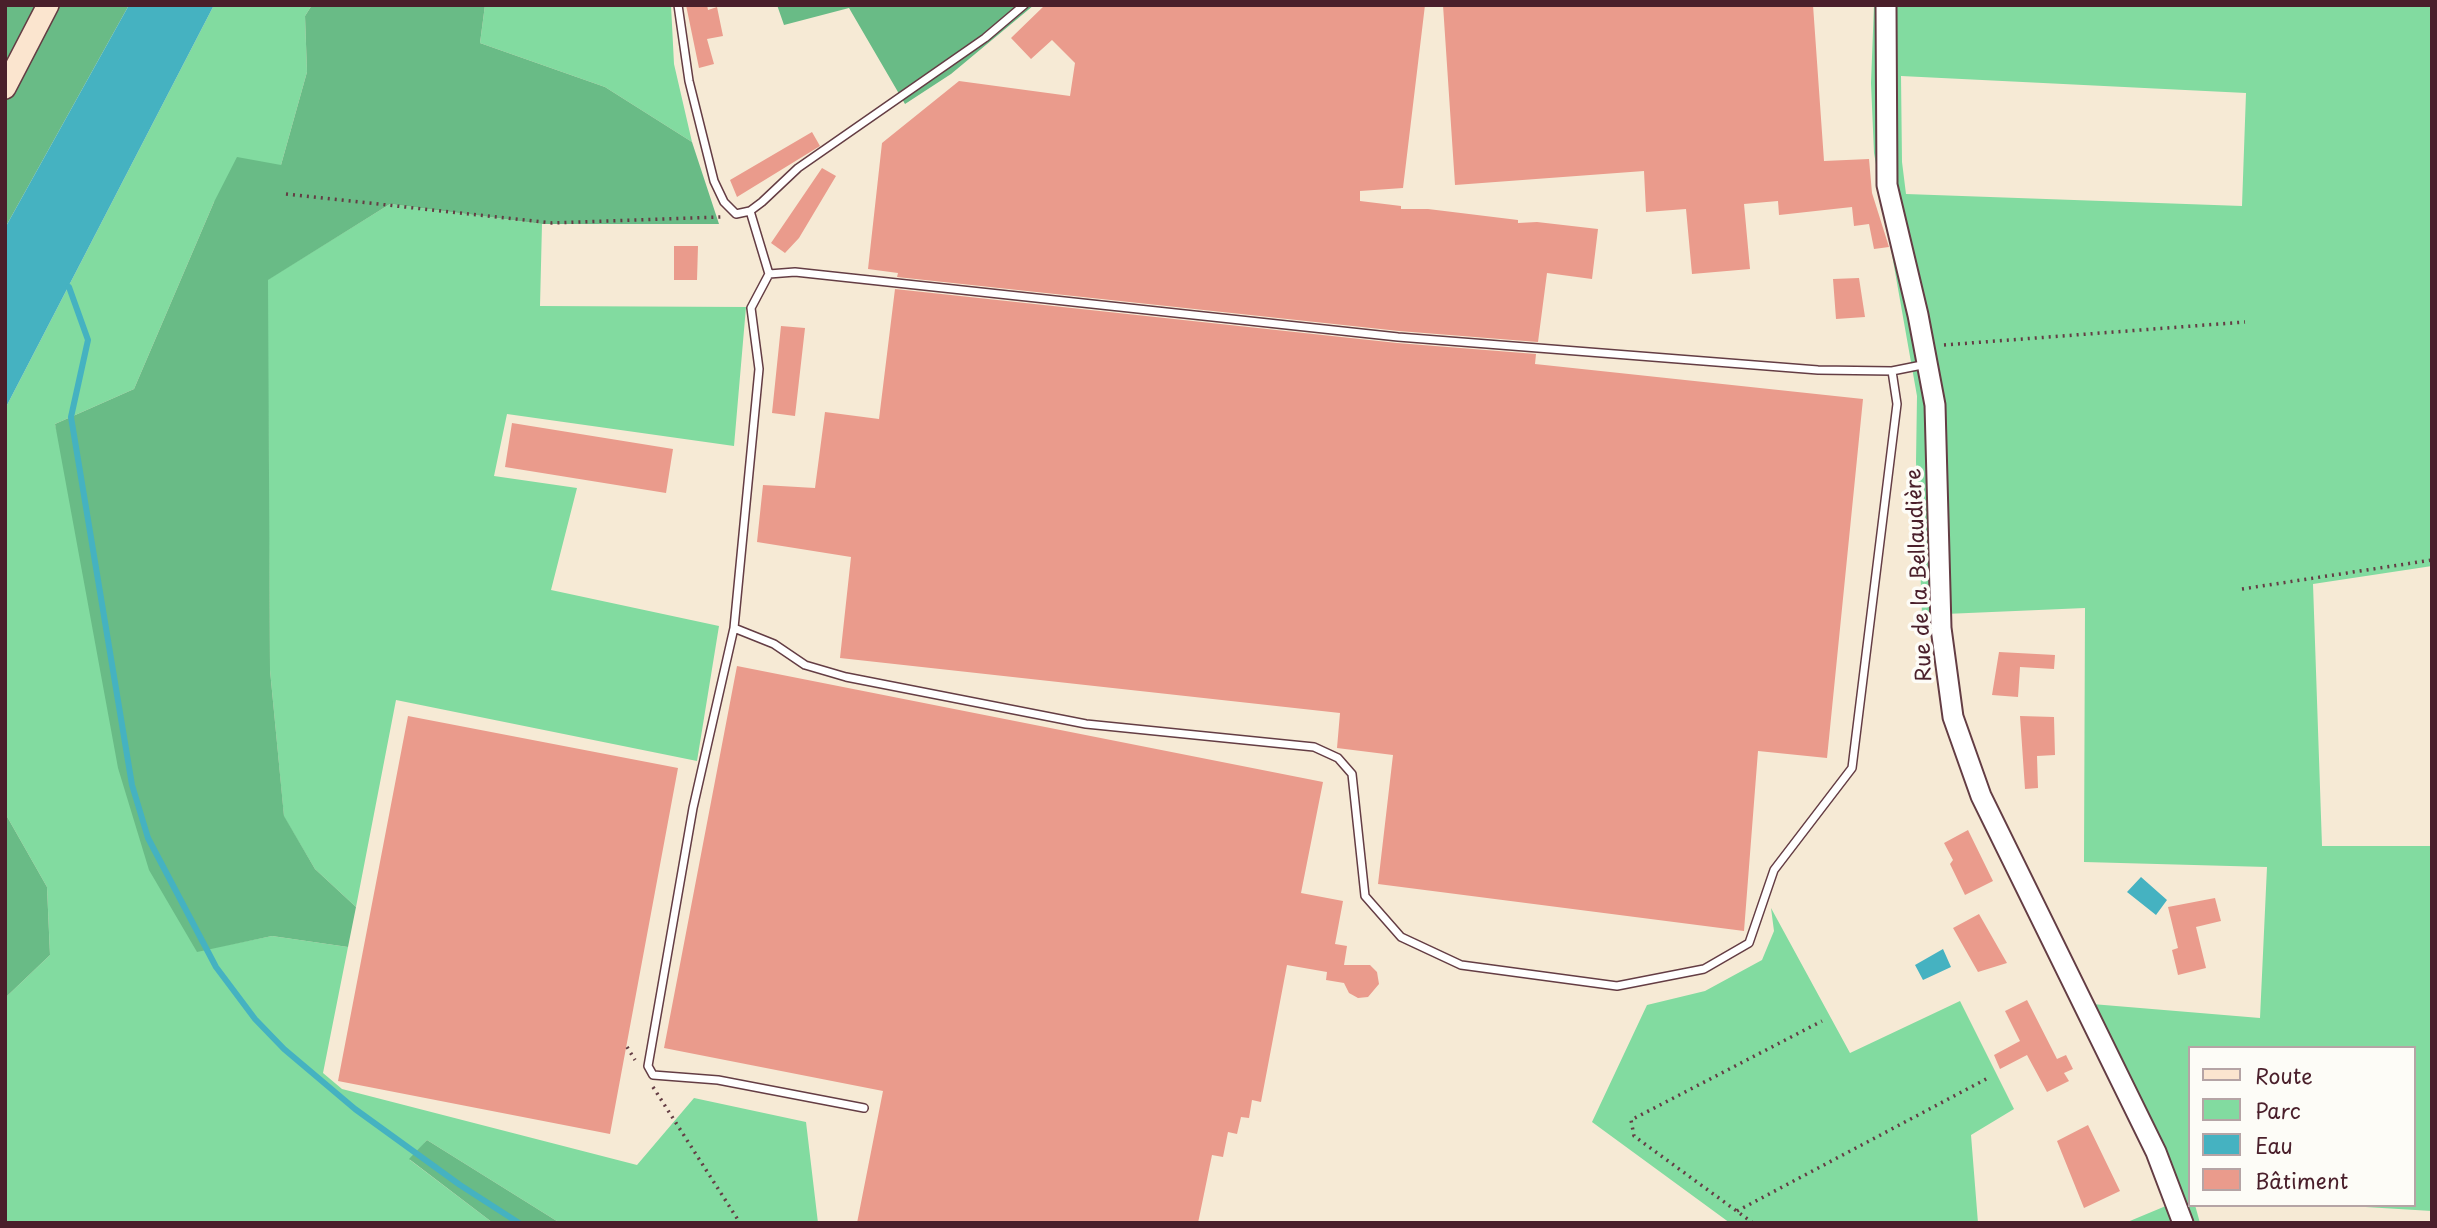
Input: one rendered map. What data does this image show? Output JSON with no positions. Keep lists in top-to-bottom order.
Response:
{
  "streets": {
    "street": ["Rue de la Bellaudière"]
  },
  "legend": [
    "Route",
    "Parc",
    "Eau",
    "Bâtiment"
  ]
}
